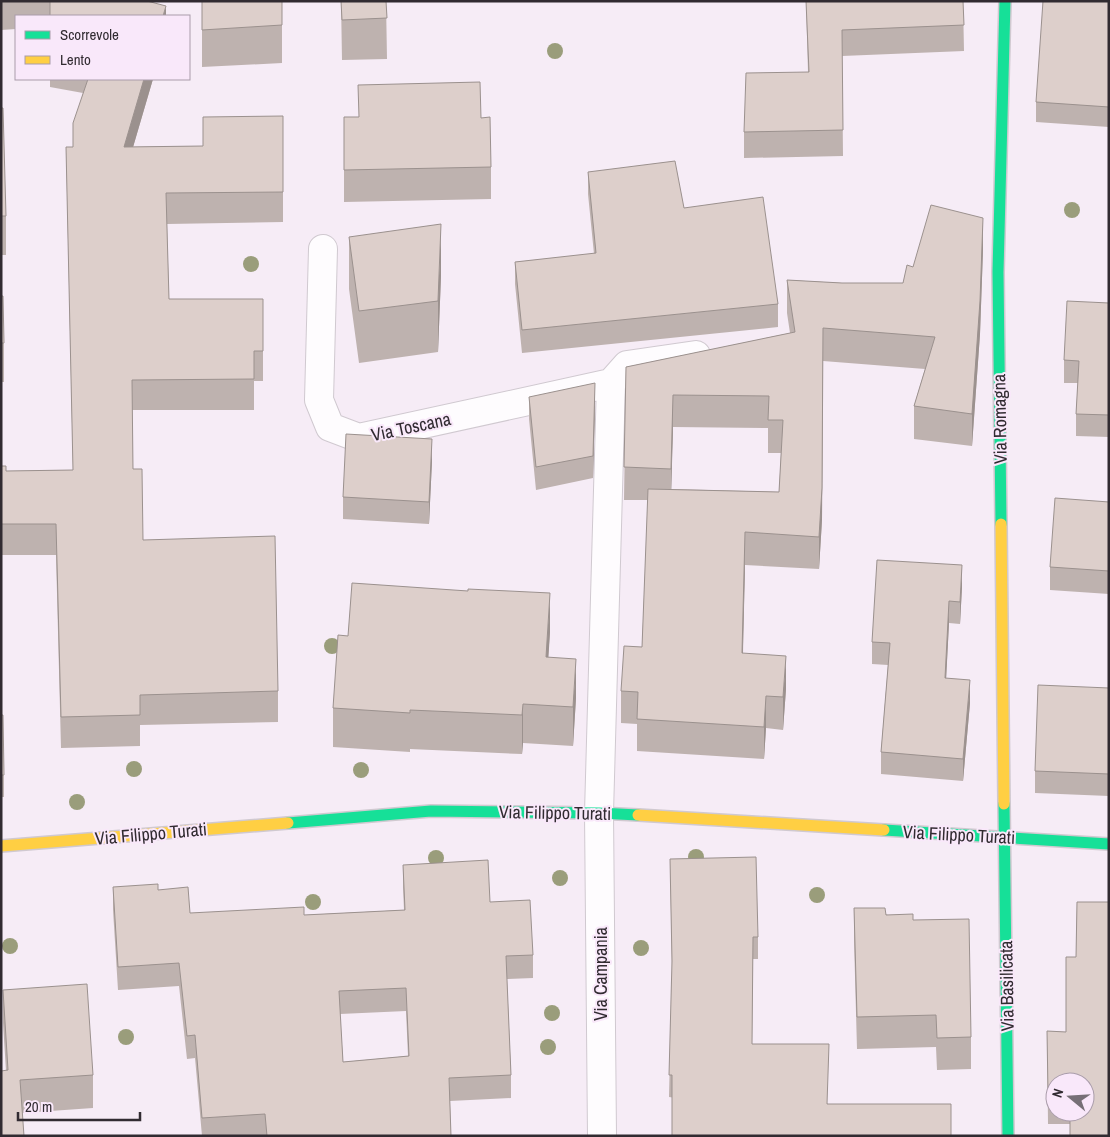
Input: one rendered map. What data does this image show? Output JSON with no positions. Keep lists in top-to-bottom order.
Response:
{
  "streets": {
    "street": [
      "Via Romagna",
      "Via Toscana",
      "Via Filippo Turati",
      "Via Campania",
      "Via Basilicata"
    ]
  },
  "crossings": [
    ["Via Romagna", "Via Filippo Turati"],
    ["Via Romagna", "Via Basilicata"],
    ["Via Filippo Turati", "Via Campania"],
    ["Via Filippo Turati", "Via Basilicata"]
  ],
  "legend": ["Scorrevole", "Lento"],
  "scale_bar": "20 m",
  "north": "left"
}
